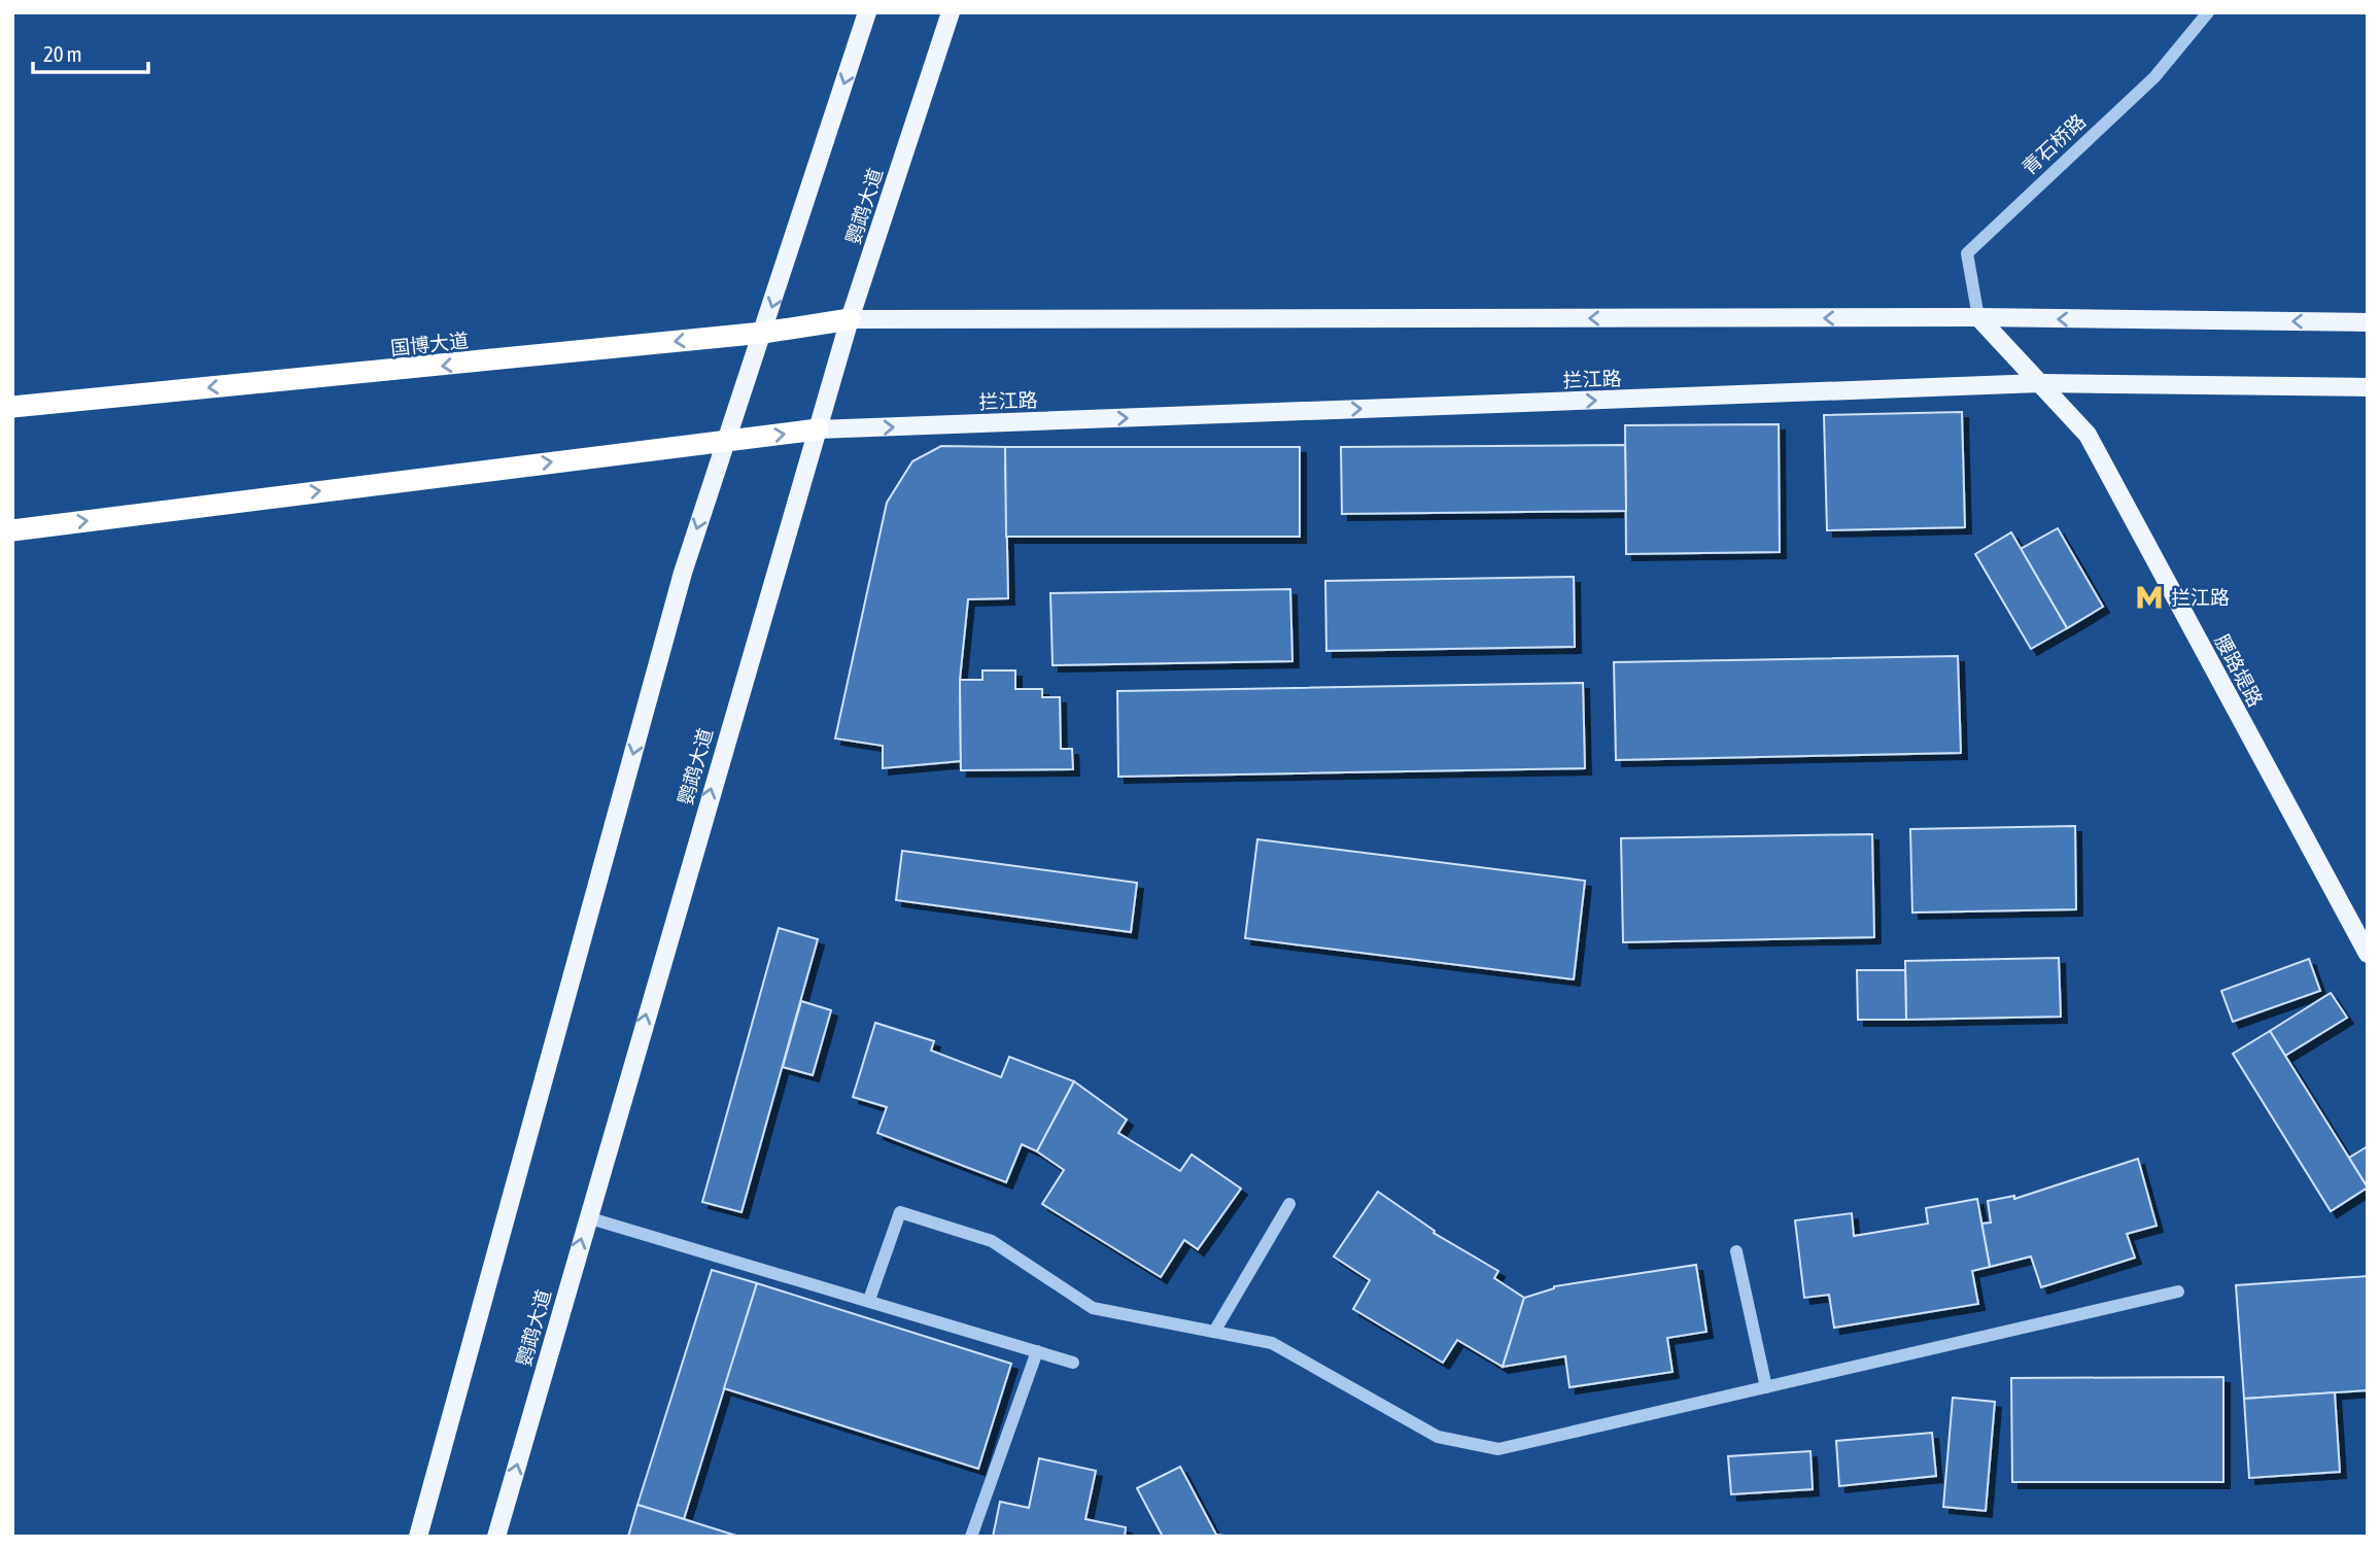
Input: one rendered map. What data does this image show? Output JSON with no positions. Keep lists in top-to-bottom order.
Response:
{
  "streets": {
    "highway": ["国博大道"],
    "main road": ["鹦鹉大道", "拦江路", "腰路堤路"],
    "street": ["青石桥路"]
  },
  "crossings": [
    ["青石桥路", "腰路堤路"],
    ["鹦鹉大道", "国博大道"],
    ["鹦鹉大道", "拦江路"],
    ["拦江路", "腰路堤路"]
  ],
  "places": {
    "metro station": ["拦江路"]
  },
  "scale_bar": "20 m"
}
